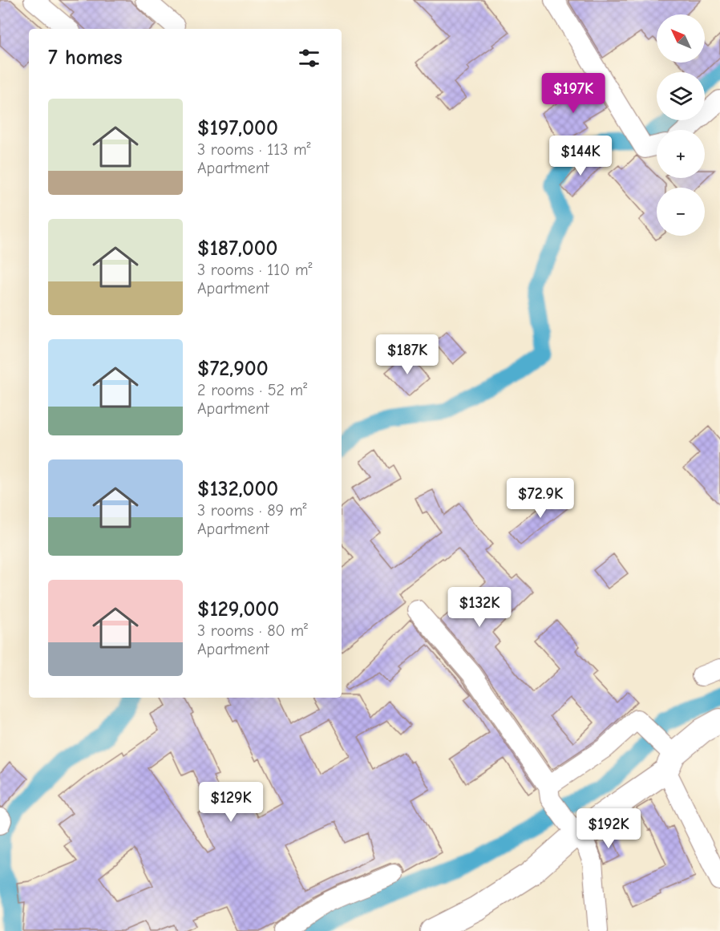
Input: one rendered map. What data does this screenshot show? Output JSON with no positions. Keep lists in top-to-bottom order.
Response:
{
  "north": "top left",
  "page": {
    "map_buttons": ["+", "−"],
    "heading": "7 homes",
    "price": [
      "$197K",
      "$144K",
      "$187K",
      "$72.9K",
      "$132K",
      "$129K",
      "$192K"
    ],
    "list": [
      {
        "name": "$197,000",
        "note": "3 rooms · 113 m² · Apartment"
      },
      {
        "name": "$187,000",
        "note": "3 rooms · 110 m² · Apartment"
      },
      {
        "name": "$72,900",
        "note": "2 rooms · 52 m² · Apartment"
      },
      {
        "name": "$132,000",
        "note": "3 rooms · 89 m² · Apartment"
      },
      {
        "name": "$129,000",
        "note": "3 rooms · 80 m² · Apartment"
      }
    ]
  }
}
